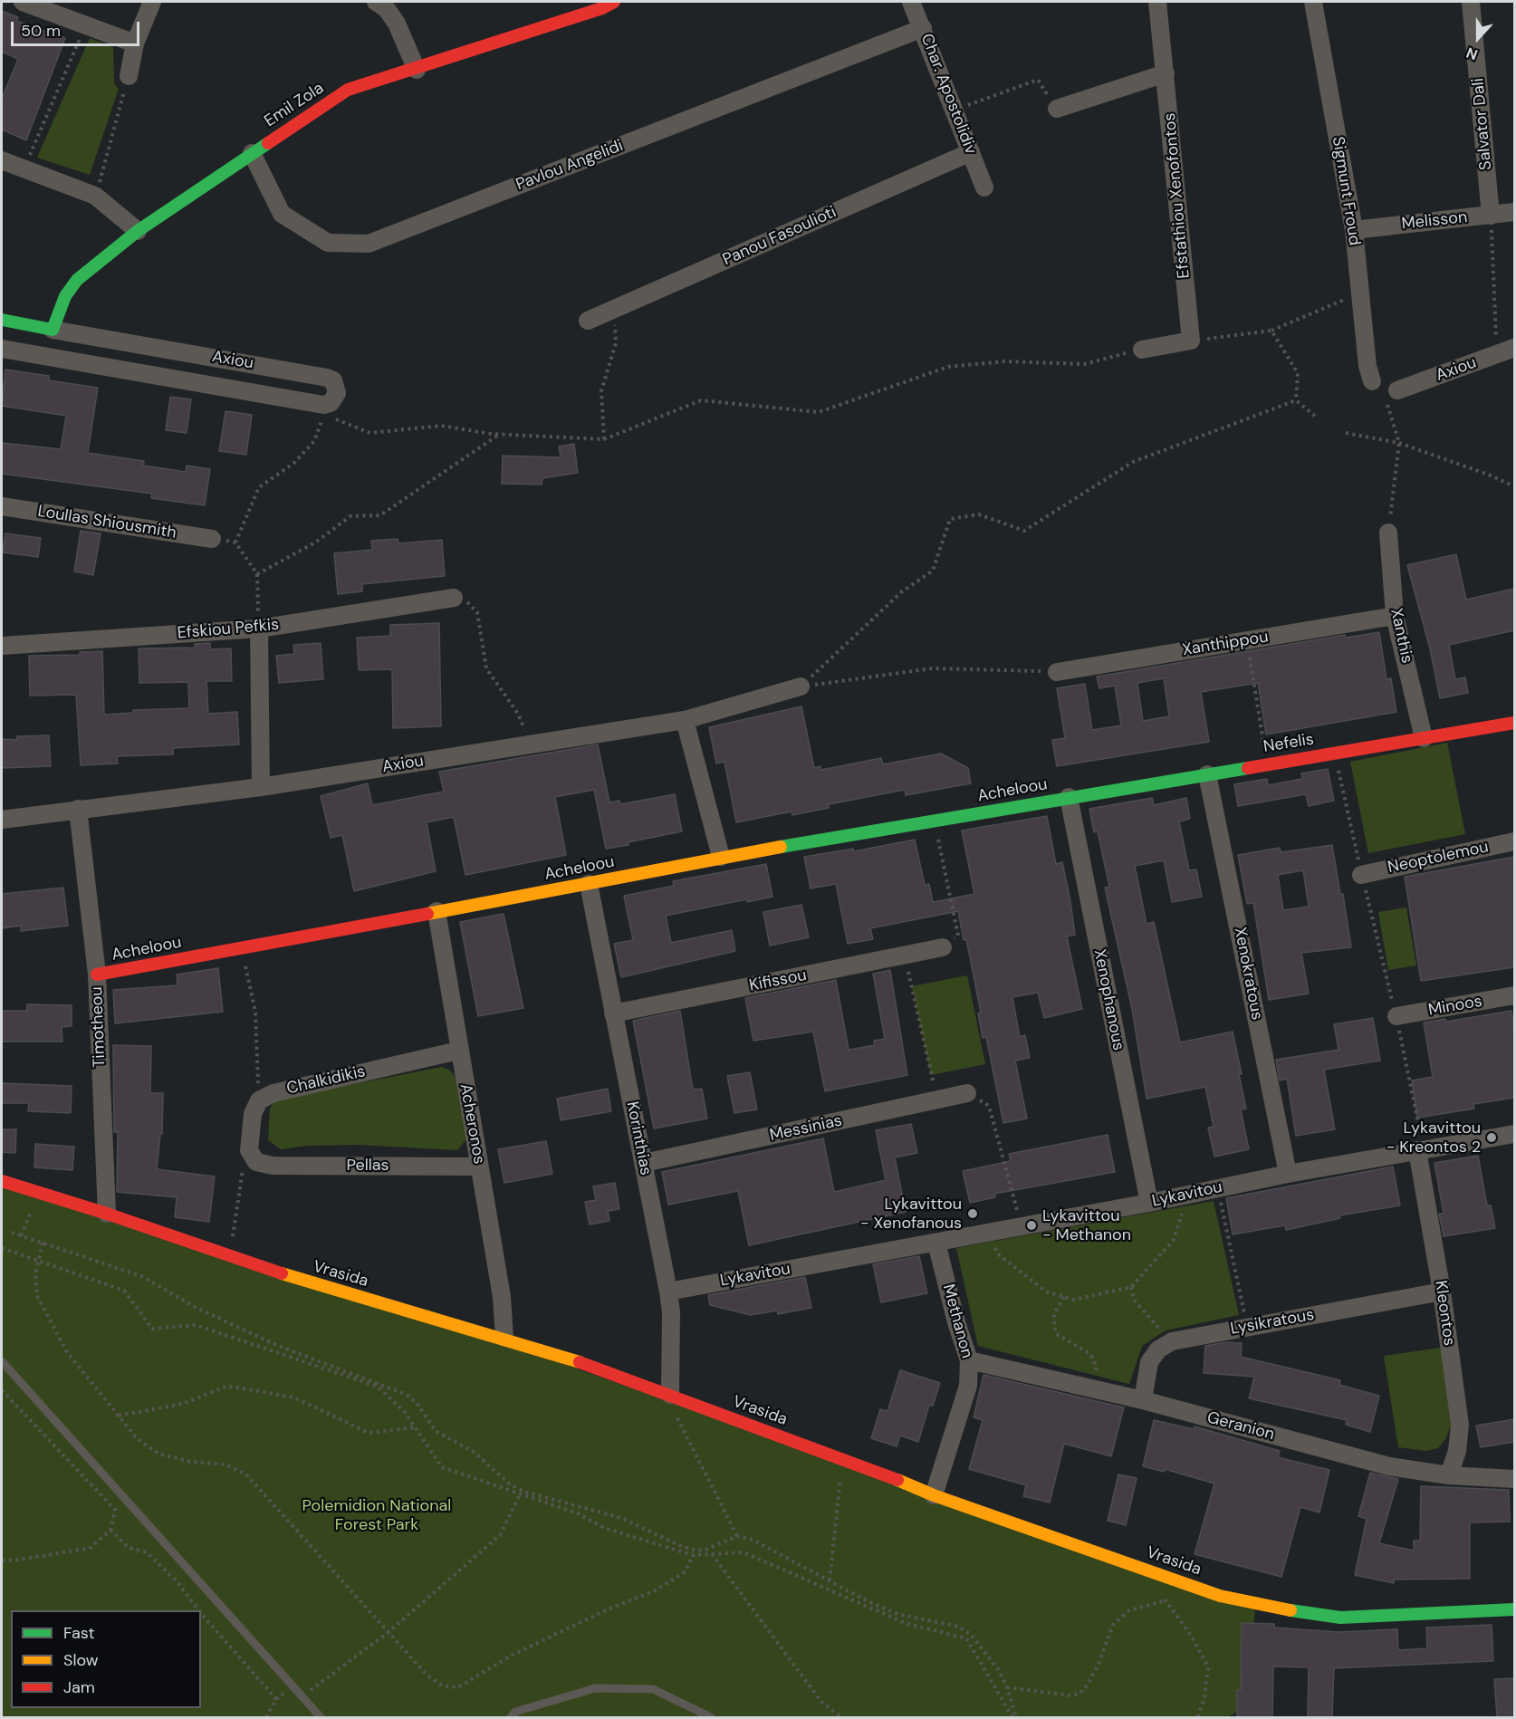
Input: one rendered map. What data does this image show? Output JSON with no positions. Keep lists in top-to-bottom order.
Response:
{
  "streets": {
    "street": [
      "Char. Apostolidiv",
      "Emil Zola",
      "Salvator Dali",
      "Pavlou Angelidi",
      "Sigmunt Froud",
      "Efstathiou Xenofontos",
      "Melisson",
      "Panou Fasoulioti",
      "Axiou",
      "Loullas Shiousmith",
      "Efskiou Pefkis",
      "Xanthis",
      "Xanthippou",
      "Nefelis",
      "Acheloou",
      "Neoptolemou",
      "Xenokratous",
      "Kifissou",
      "Xenophanous",
      "Minoos",
      "Timotheou",
      "Chalkidikis",
      "Acheronos",
      "Messinias",
      "Korinthias",
      "Pellas",
      "Lykavitou",
      "Vrasida",
      "Kleontos",
      "Methanon",
      "Lysikratous",
      "Geranion"
    ]
  },
  "crossings": [
    ["Char. Apostolidiv", "Pavlou Angelidi"],
    ["Char. Apostolidiv", "Panou Fasoulioti"],
    ["Emil Zola", "Pavlou Angelidi"],
    ["Emil Zola", "Axiou"],
    ["Salvator Dali", "Melisson"],
    ["Sigmunt Froud", "Melisson"],
    ["Axiou", "Timotheou"],
    ["Xanthis", "Xanthippou"],
    ["Xanthis", "Nefelis"],
    ["Nefelis", "Acheloou"],
    ["Nefelis", "Xenokratous"],
    ["Nefelis", "Xenophanous"],
    ["Acheloou", "Xenophanous"],
    ["Acheloou", "Timotheou"],
    ["Acheloou", "Acheronos"],
    ["Acheloou", "Korinthias"],
    ["Xenokratous", "Lykavitou"],
    ["Kifissou", "Korinthias"],
    ["Xenophanous", "Lykavitou"],
    ["Timotheou", "Vrasida"],
    ["Chalkidikis", "Acheronos"],
    ["Acheronos", "Pellas"],
    ["Acheronos", "Vrasida"],
    ["Messinias", "Korinthias"],
    ["Korinthias", "Lykavitou"],
    ["Korinthias", "Vrasida"],
    ["Lykavitou", "Kleontos"],
    ["Lykavitou", "Methanon"],
    ["Vrasida", "Methanon"],
    ["Kleontos", "Lysikratous"],
    ["Kleontos", "Geranion"],
    ["Methanon", "Geranion"],
    ["Lysikratous", "Geranion"]
  ],
  "parks": ["Polemidion National Forest Park"],
  "places": ["Lykavittou - Kreontos 2", "Lykavittou - Xenofanous", "Lykavittou - Methanon"],
  "legend": ["Fast", "Slow", "Jam"],
  "scale_bar": "50 m",
  "north": "bottom"
}
